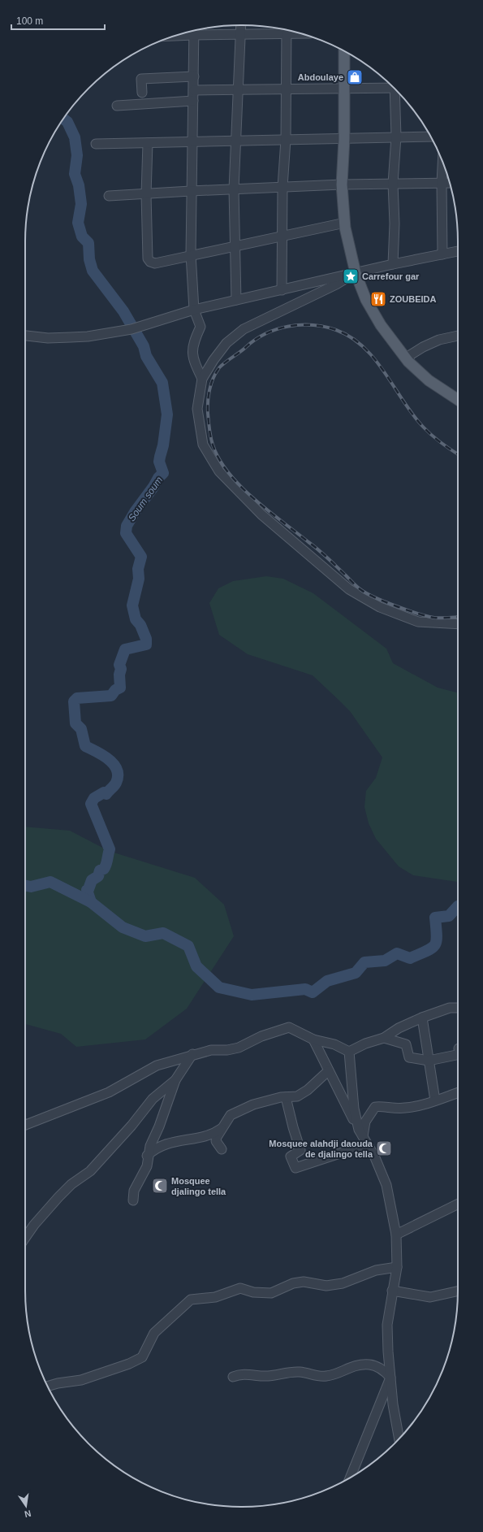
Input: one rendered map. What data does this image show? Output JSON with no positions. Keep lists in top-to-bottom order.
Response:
{
  "water": ["Soum soum"],
  "places": {
    "shop": ["Abdoulaye"],
    "place": ["Carrefour gar"],
    "restaurant": ["ZOUBEIDA"],
    "mosque": ["Mosquee alahdji daouda de djalingo tella", "Mosquee djalingo tella"]
  },
  "scale_bar": "100 m",
  "north": "bottom"
}
